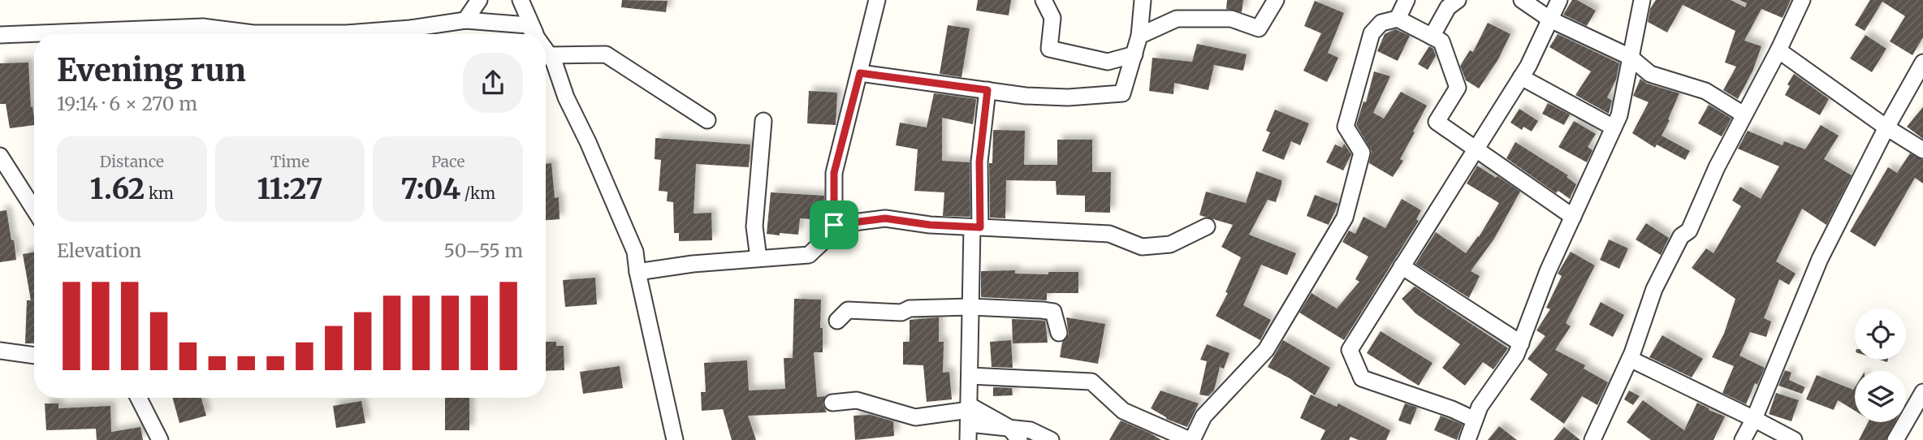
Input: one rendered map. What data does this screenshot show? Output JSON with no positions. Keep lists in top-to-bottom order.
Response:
{
  "page": {
    "heading": ["Evening run", "19:14 · 6 × 270 m"],
    "stats": [
      ["Distance", "1.62 km"],
      ["Time", "11:27"],
      ["Pace", "7:04 /km"]
    ],
    "chart": ["Elevation", "50–55 m"]
  }
}
